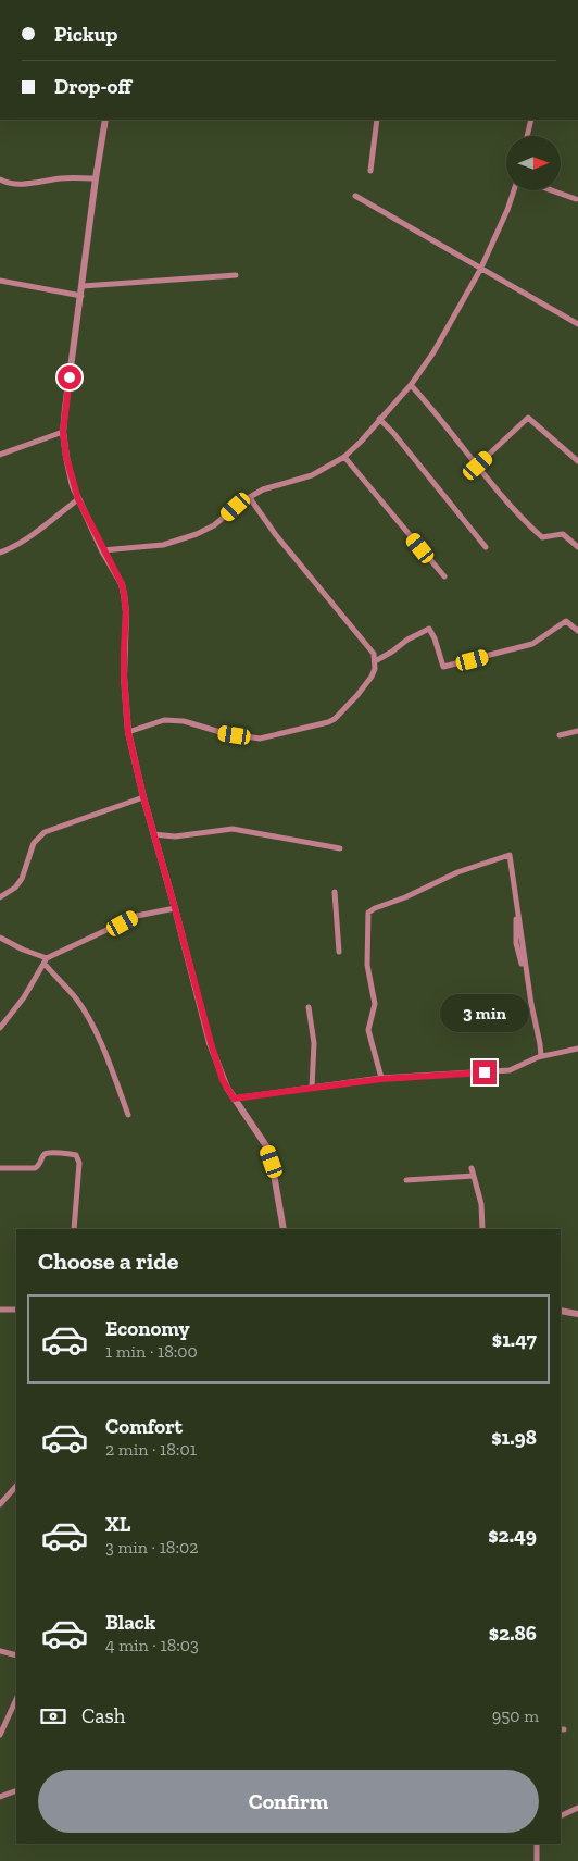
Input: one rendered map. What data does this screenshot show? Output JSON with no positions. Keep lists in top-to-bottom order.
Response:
{
  "north": "right",
  "page": {
    "banner": ["Pickup", "Drop-off"],
    "bubble": "3 min",
    "heading": "Choose a ride",
    "list": [
      {
        "name": "Economy",
        "note": "1 min · 18:00",
        "value": "$1.47"
      },
      {
        "name": "Comfort",
        "note": "2 min · 18:01",
        "value": "$1.98"
      },
      {
        "name": "XL",
        "note": "3 min · 18:02",
        "value": "$2.49"
      },
      {
        "name": "Black",
        "note": "4 min · 18:03",
        "value": "$2.86"
      }
    ],
    "pay": ["Cash", "950 m"],
    "buttons": "Confirm"
  }
}
